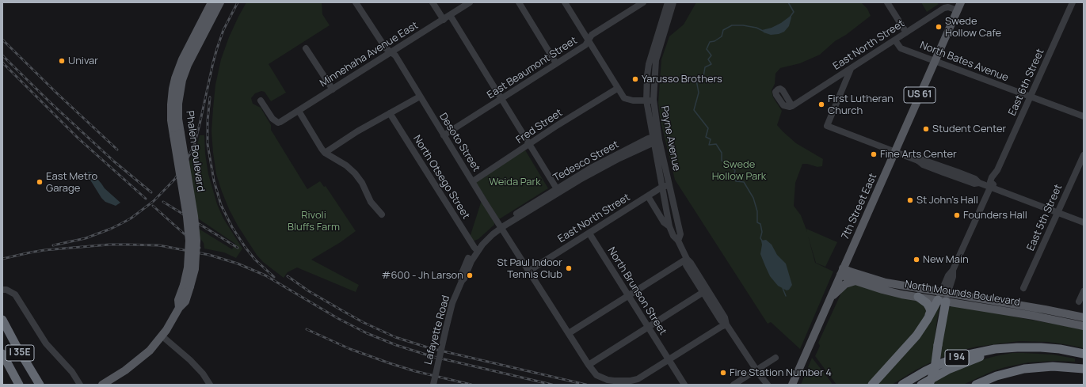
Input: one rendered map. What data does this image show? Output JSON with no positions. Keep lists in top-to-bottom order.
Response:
{
  "streets": {
    "highway": ["I 35E", "I 94"],
    "main road": [
      "US 61",
      "Phalen Boulevard",
      "7th Street East",
      "North Mounds Boulevard"
    ],
    "street": [
      "East North Street",
      "Minnehaha Avenue East",
      "North Bates Avenue",
      "East Beaumont Street",
      "East 6th Street",
      "Fred Street",
      "Payne Avenue",
      "Desoto Street",
      "Tedesco Street",
      "North Otsego Street",
      "East 5th Street",
      "North Brunson Street",
      "Lafayette Road"
    ]
  },
  "crossings": [
    ["East North Street", "North Bates Avenue"],
    ["East North Street", "Payne Avenue"],
    ["East North Street", "Desoto Street"],
    ["East North Street", "7th Street East"],
    ["East North Street", "North Brunson Street"],
    ["Minnehaha Avenue East", "Desoto Street"],
    ["North Bates Avenue", "East 6th Street"],
    ["North Bates Avenue", "7th Street East"],
    ["East Beaumont Street", "Desoto Street"],
    ["East 6th Street", "North Mounds Boulevard"],
    ["Fred Street", "Desoto Street"],
    ["Payne Avenue", "Tedesco Street"],
    ["Desoto Street", "Tedesco Street"],
    ["Desoto Street", "North Brunson Street"],
    ["Tedesco Street", "Lafayette Road"],
    ["North Otsego Street", "Lafayette Road"],
    ["7th Street East", "North Mounds Boulevard"]
  ],
  "parks": ["Swede Hollow Park", "Weida Park", "Rivoli Bluffs Farm"],
  "places": [
    "Swede Hollow Cafe",
    "Univar",
    "Yarusso Brothers",
    "First Lutheran Church",
    "Student Center",
    "Fine Arts Center",
    "East Metro Garage",
    "St John's Hall",
    "Founders Hall",
    "New Main",
    "St Paul Indoor Tennis Club",
    "#600 - Jh Larson",
    "Fire Station Number 4"
  ]
}
